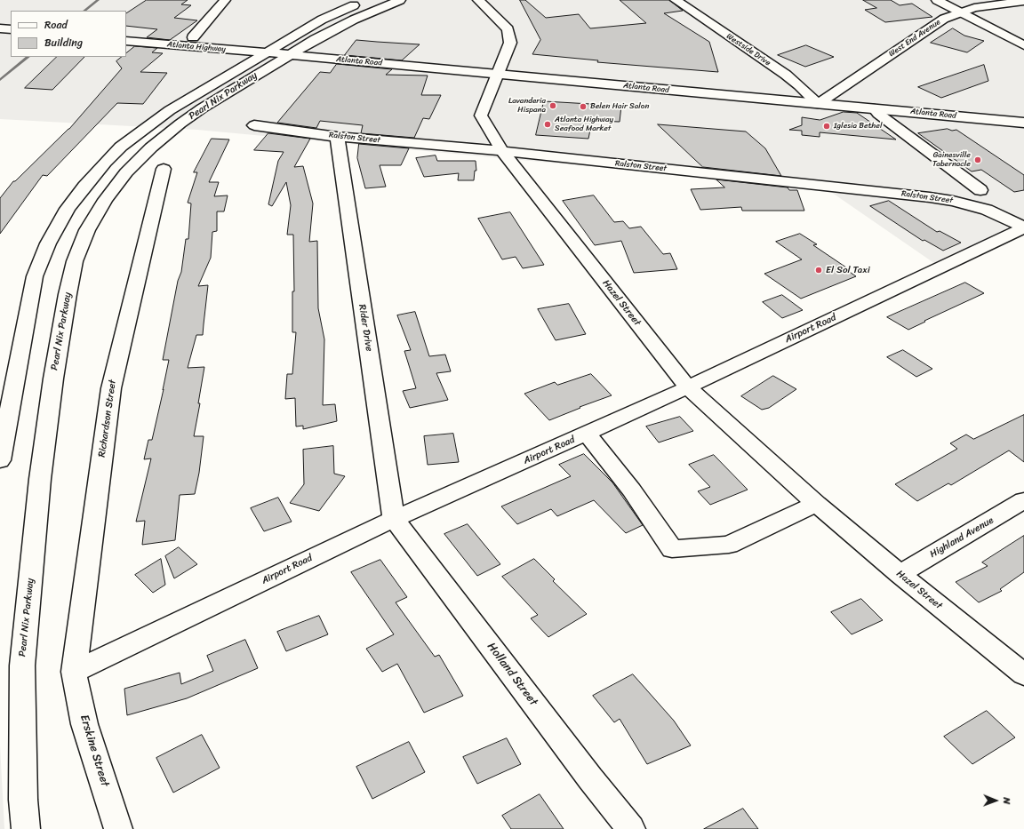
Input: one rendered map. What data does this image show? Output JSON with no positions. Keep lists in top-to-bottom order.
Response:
{
  "streets": {
    "street": [
      "West End Avenue",
      "Atlanta Highway",
      "Westside Drive",
      "Atlanta Road",
      "Pearl Nix Parkway",
      "Ralston Street",
      "Hazel Street",
      "Rider Drive",
      "Airport Road",
      "Richardson Street",
      "Highland Avenue",
      "Holland Street",
      "Erskine Street"
    ]
  },
  "crossings": [
    ["West End Avenue", "Westside Drive"],
    ["West End Avenue", "Atlanta Road"],
    ["Atlanta Highway", "Atlanta Road"],
    ["Atlanta Highway", "Pearl Nix Parkway"],
    ["Westside Drive", "Atlanta Road"],
    ["Atlanta Road", "Pearl Nix Parkway"],
    ["Atlanta Road", "Hazel Street"],
    ["Ralston Street", "Hazel Street"],
    ["Ralston Street", "Rider Drive"],
    ["Ralston Street", "Airport Road"],
    ["Hazel Street", "Airport Road"],
    ["Hazel Street", "Highland Avenue"],
    ["Rider Drive", "Airport Road"],
    ["Rider Drive", "Holland Street"],
    ["Airport Road", "Richardson Street"],
    ["Airport Road", "Holland Street"],
    ["Airport Road", "Erskine Street"],
    ["Richardson Street", "Erskine Street"]
  ],
  "places": [
    "Lavanderia Hispana",
    "Belen Hair Salon",
    "Atlanta Highway Seafood Market",
    "Iglesia Bethel",
    "Gainesville Tabernacle",
    "El Sol Taxi"
  ],
  "legend": ["Road", "Building"],
  "north": "right"
}
